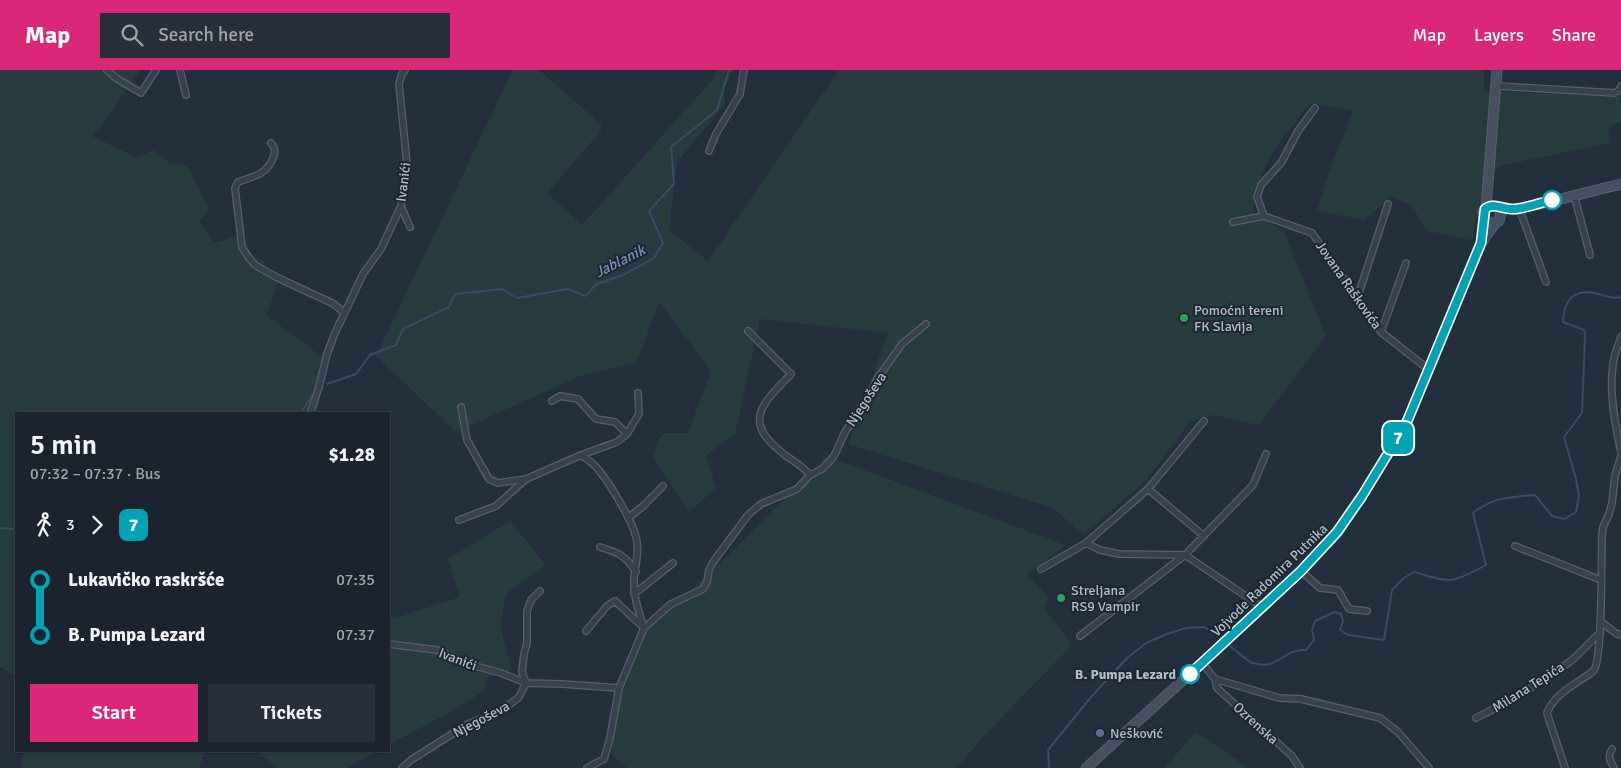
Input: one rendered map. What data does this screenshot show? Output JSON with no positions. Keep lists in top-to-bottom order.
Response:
{
  "streets": {
    "main road": ["Vojvode Radomira Putnika"],
    "street": [
      "Ivanići",
      "Jovana Raškovića",
      "Njegoševa",
      "Milana Tepića",
      "Ozrenska"
    ]
  },
  "crossings": [
    ["Ivanići", "Njegoševa"],
    ["Jovana Raškovića", "Vojvode Radomira Putnika"]
  ],
  "water": ["Jablanik"],
  "places": [
    "Pomoćni tereni FK Slavija",
    "Streljana RS9 Vampir",
    "B. Pumpa Lezard",
    "Nešković"
  ],
  "lines": ["bus line 7"],
  "page": {
    "header": "Map",
    "search": "Search here",
    "nav": ["Map", "Layers", "Share"],
    "on_map": "7",
    "heading": ["5 min", "07:32 – 07:37 · Bus", "$1.28"],
    "legs": ["3", "7"],
    "list": [
      {
        "name": "Lukavičko raskršće",
        "value": "07:35"
      },
      {
        "name": "B. Pumpa Lezard",
        "value": "07:37"
      }
    ],
    "buttons": ["Start", "Tickets"]
  }
}
